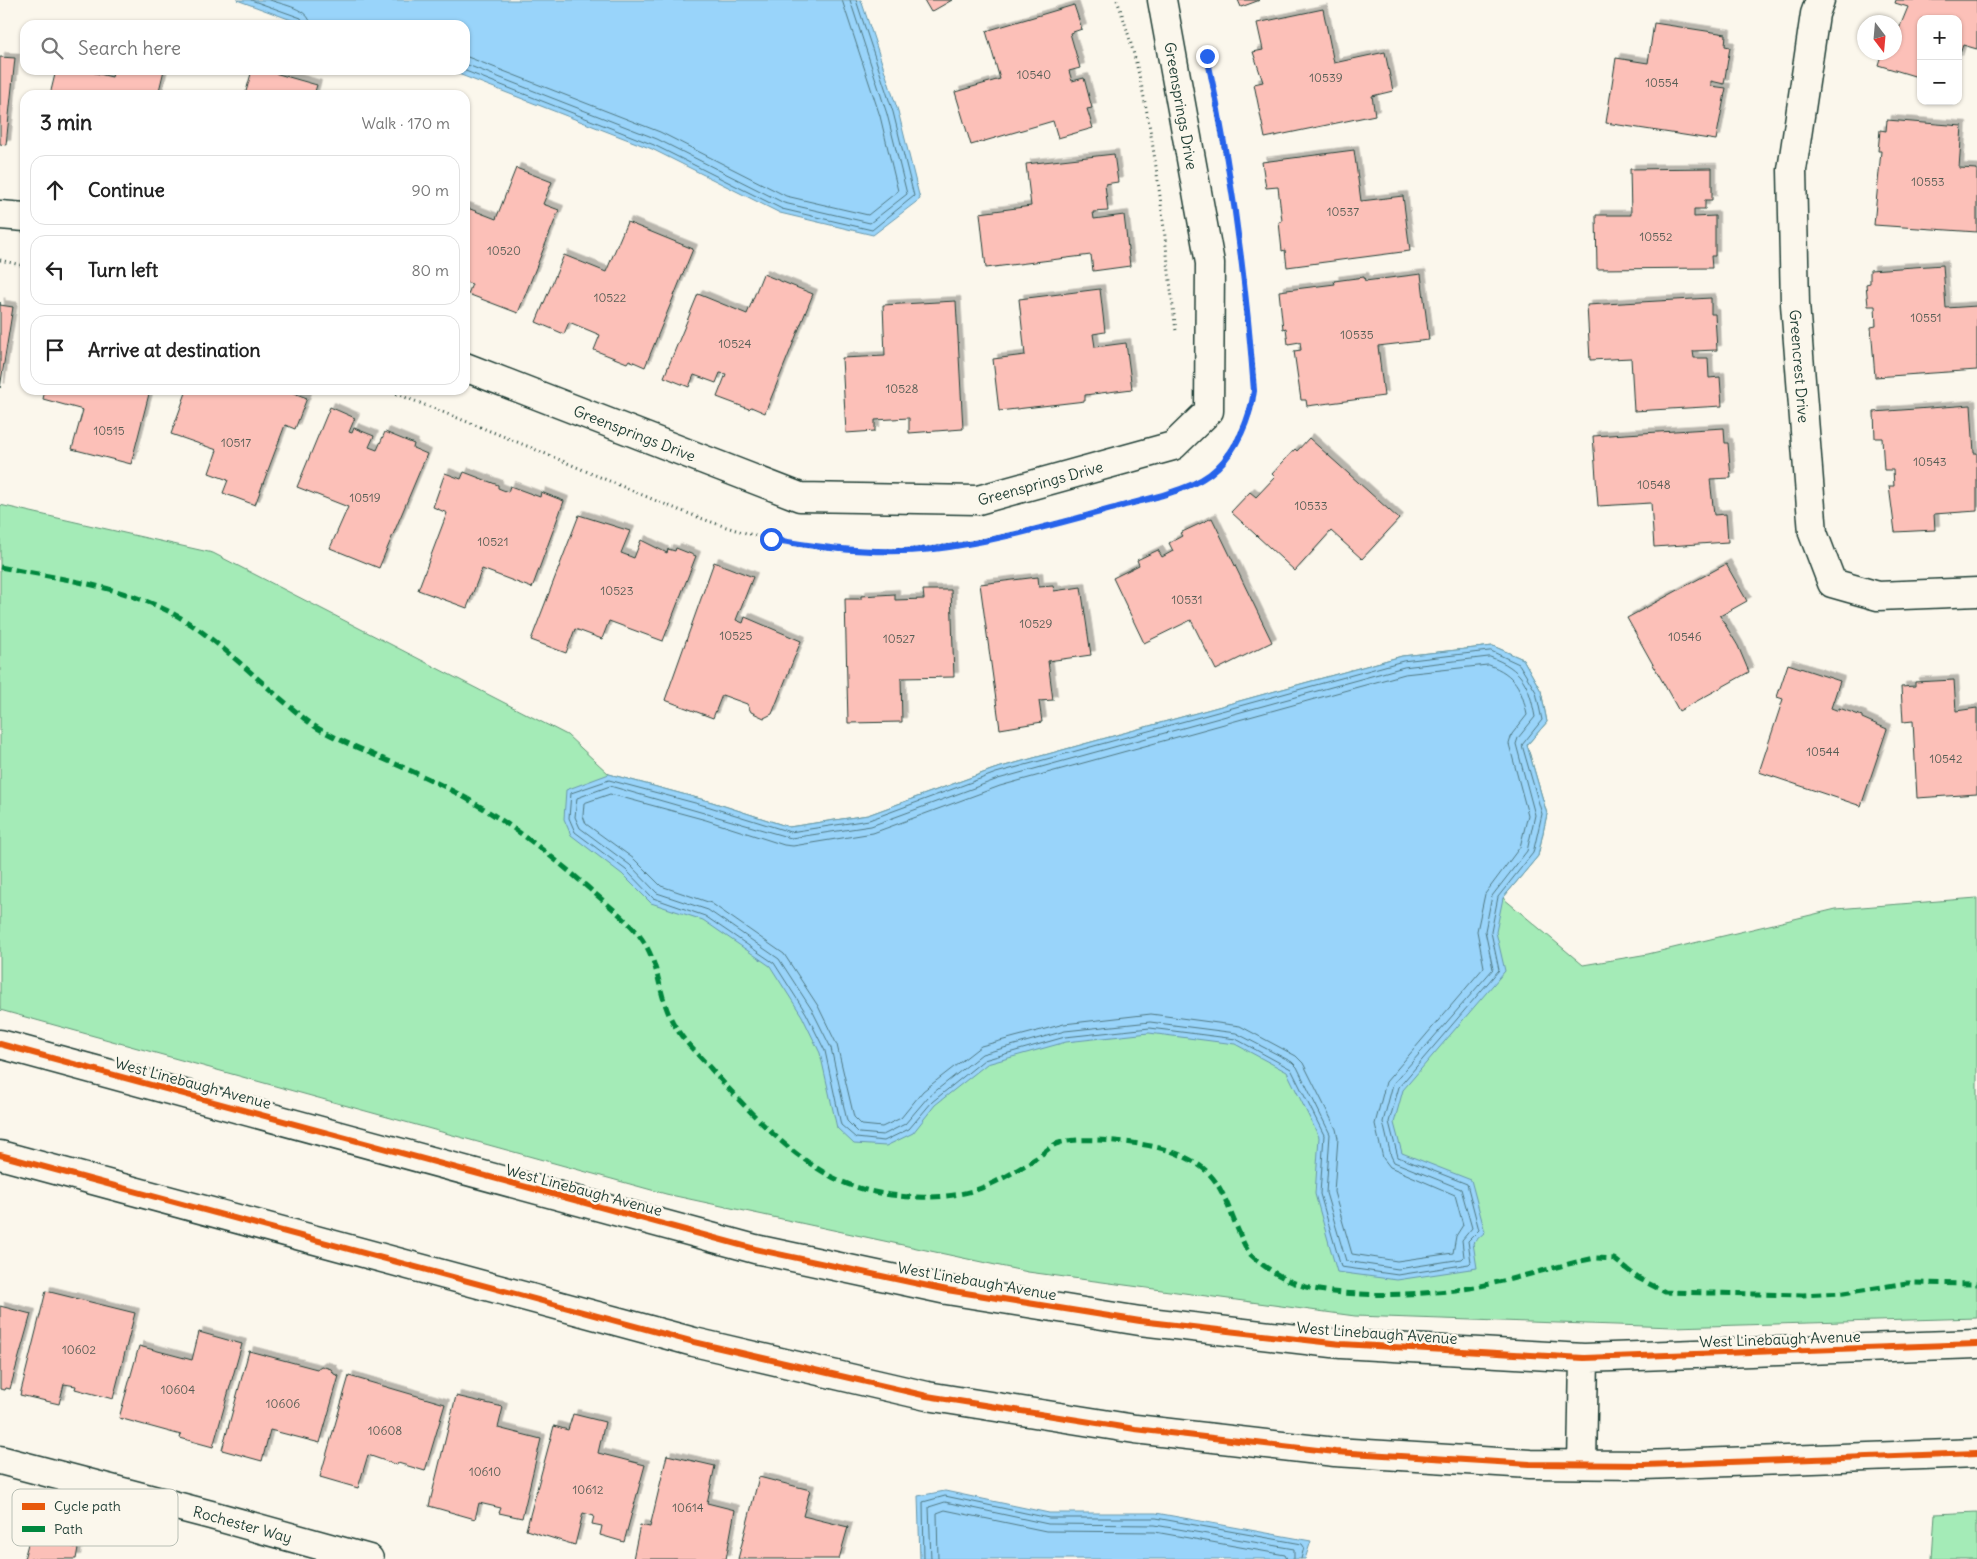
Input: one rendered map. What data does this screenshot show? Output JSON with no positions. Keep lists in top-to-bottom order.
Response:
{
  "streets": {
    "main road": [
      "Greensprings Drive",
      "Greencrest Drive",
      "West Linebaugh Avenue",
      "Rochester Way"
    ]
  },
  "house_numbers": [
    "10540",
    "10539",
    "10554",
    "10553",
    "10537",
    "10552",
    "10520",
    "10522",
    "10551",
    "10535",
    "10524",
    "10528",
    "10515",
    "10517",
    "10543",
    "10548",
    "10519",
    "10533",
    "10521",
    "10523",
    "10531",
    "10529",
    "10525",
    "10546",
    "10527",
    "10544",
    "10542",
    "10602",
    "10604",
    "10606",
    "10608",
    "10610",
    "10612",
    "10614"
  ],
  "legend": ["Cycle path", "Path"],
  "north": "bottom",
  "page": {
    "map_buttons": ["+", "−"],
    "search": "Search here",
    "heading": ["3 min", "Walk · 170 m"],
    "list": [
      ["Continue", "90 m"],
      ["Turn left", "80 m"],
      "Arrive at destination"
    ]
  }
}
